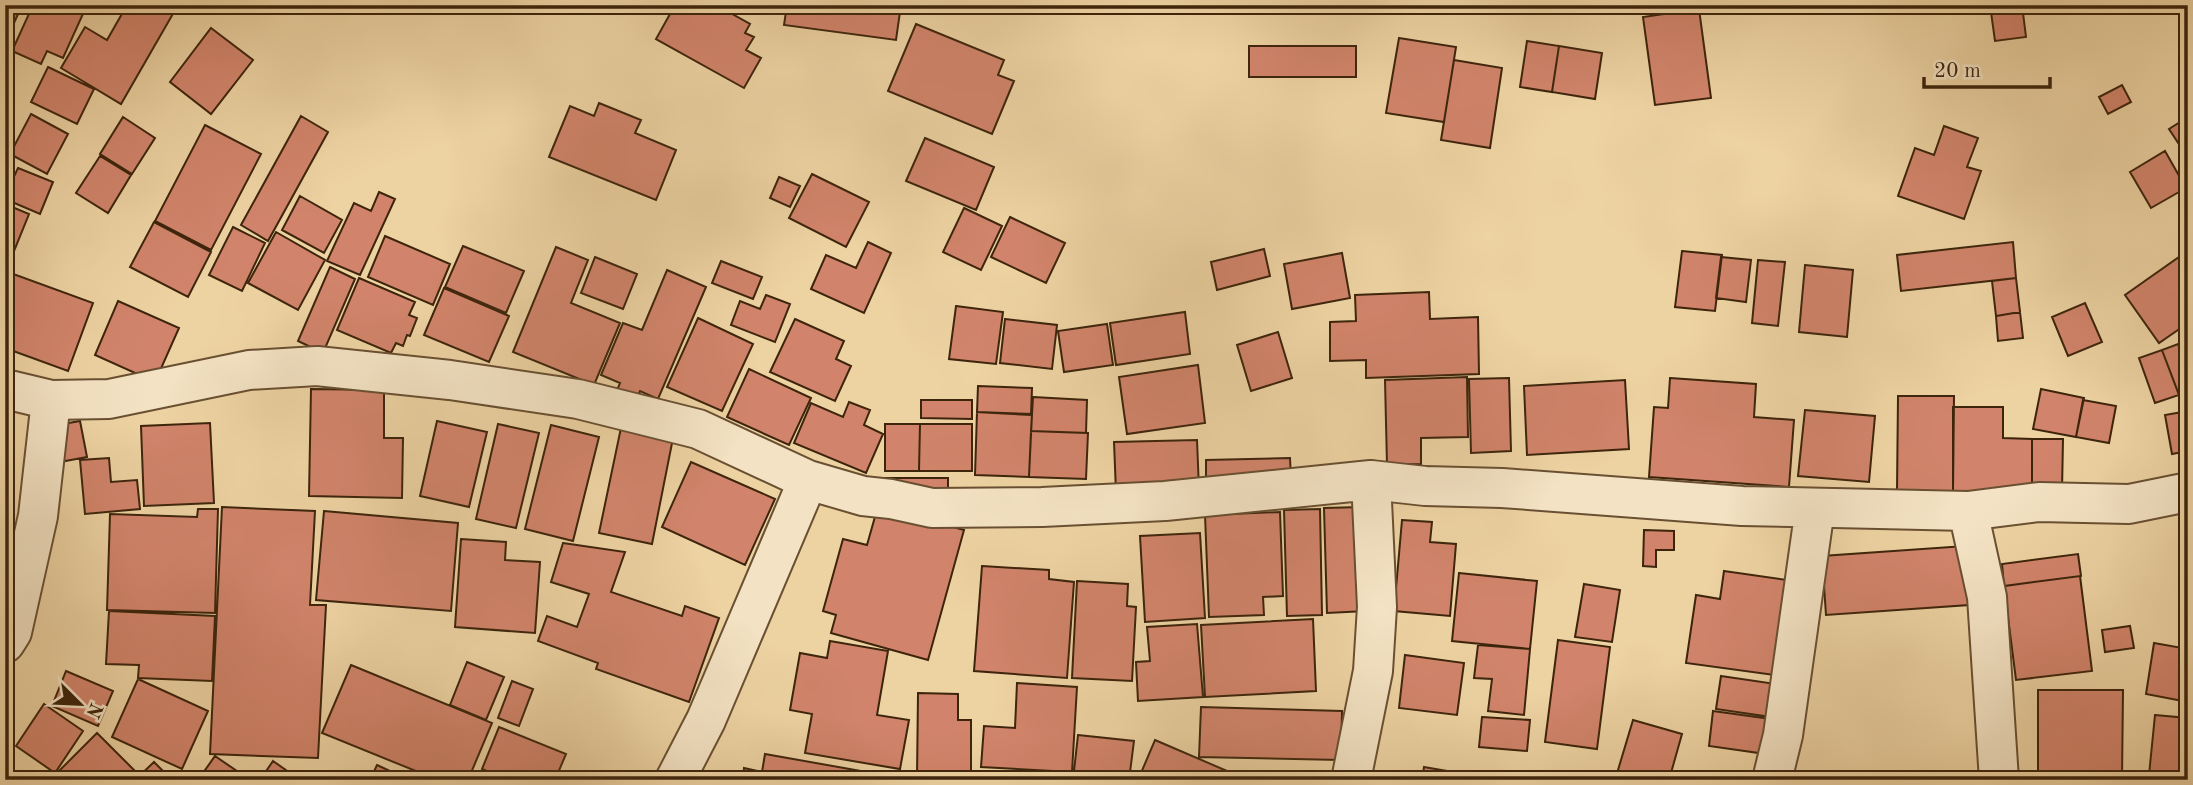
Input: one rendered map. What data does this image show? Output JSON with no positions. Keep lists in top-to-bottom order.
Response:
{
  "scale_bar": "20 m",
  "north": "bottom right"
}
